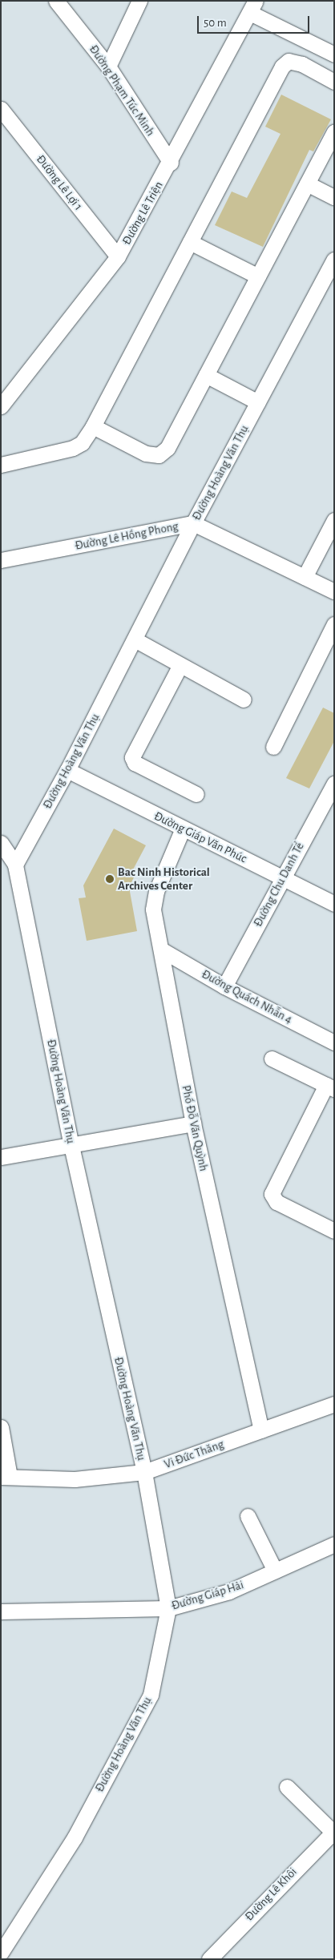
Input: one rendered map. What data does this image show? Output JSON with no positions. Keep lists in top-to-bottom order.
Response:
{
  "streets": {
    "street": [
      "Đường Phạm Túc Minh",
      "Đường Lê Lợi 1",
      "Đường Lê Triện",
      "Đường Hoàng Văn Thụ",
      "Đường Lê Hồng Phong",
      "Đường Giáp Văn Phúc",
      "Đường Chu Danh Tể",
      "Đường Quách Nhẫn 4",
      "Phố Đỗ Văn Quỳnh",
      "Vi Đức Thăng",
      "Đường Giáp Hải",
      "Đường Lê Khôi"
    ]
  },
  "crossings": [
    ["Đường Phạm Túc Minh", "Đường Lê Triện"],
    ["Đường Lê Lợi 1", "Đường Lê Triện"],
    ["Đường Hoàng Văn Thụ", "Đường Lê Hồng Phong"],
    ["Đường Hoàng Văn Thụ", "Đường Giáp Văn Phúc"],
    ["Đường Hoàng Văn Thụ", "Vi Đức Thăng"],
    ["Đường Hoàng Văn Thụ", "Đường Giáp Hải"],
    ["Đường Giáp Văn Phúc", "Đường Chu Danh Tể"],
    ["Đường Giáp Văn Phúc", "Phố Đỗ Văn Quỳnh"],
    ["Đường Chu Danh Tể", "Đường Quách Nhẫn 4"],
    ["Đường Quách Nhẫn 4", "Phố Đỗ Văn Quỳnh"],
    ["Phố Đỗ Văn Quỳnh", "Vi Đức Thăng"]
  ],
  "places": ["Bac Ninh Historical Archives Center"],
  "scale_bar": "50 m"
}
